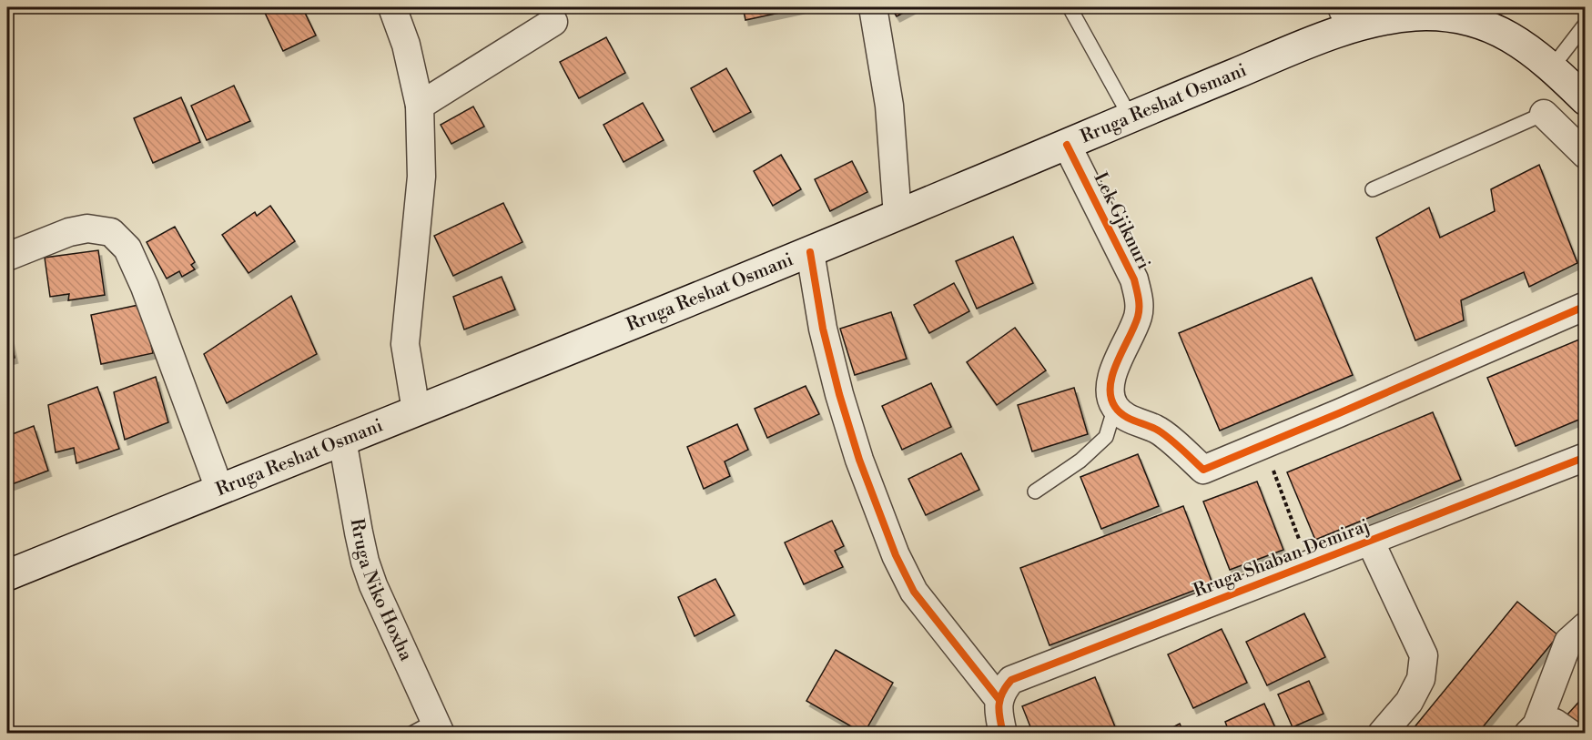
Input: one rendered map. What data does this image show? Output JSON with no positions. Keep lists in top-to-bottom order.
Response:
{
  "streets": {
    "main road": ["Rruga Reshat Osmani"],
    "street": ["Lek Gjiknuri", "Rruga Shaban Demiraj", "Rruga Niko Hoxha"]
  },
  "crossings": [
    ["Rruga Reshat Osmani", "Lek Gjiknuri"],
    ["Rruga Reshat Osmani", "Rruga Niko Hoxha"]
  ]
}
